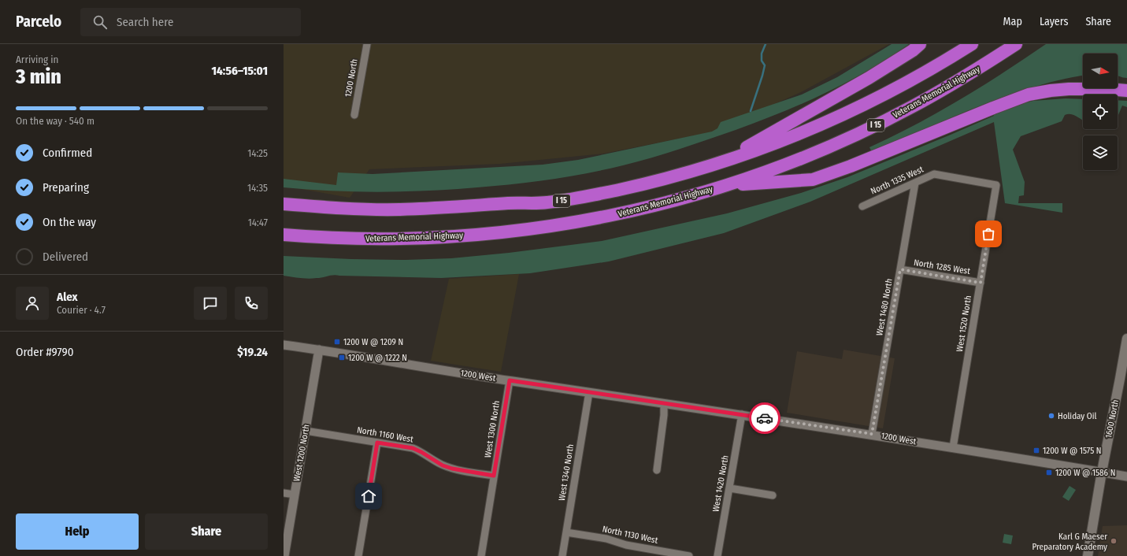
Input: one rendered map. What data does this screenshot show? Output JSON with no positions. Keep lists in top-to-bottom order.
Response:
{
  "streets": {
    "highway": ["Veterans Memorial Highway", "I 15"],
    "main road": ["1600 North"],
    "street": [
      "1200 North",
      "North 1335 West",
      "North 1285 West",
      "West 1480 North",
      "West 1520 North",
      "1200 West",
      "West 1300 North",
      "North 1160 West",
      "West 1200 North",
      "West 1340 North",
      "West 1420 North",
      "North 1130 West"
    ]
  },
  "crossings": [
    ["North 1335 West", "West 1480 North"],
    ["North 1335 West", "West 1520 North"],
    ["North 1285 West", "West 1480 North"],
    ["North 1285 West", "West 1520 North"],
    ["West 1480 North", "1200 West"],
    ["West 1520 North", "1200 West"],
    ["1200 West", "1600 North"],
    ["1200 West", "West 1300 North"],
    ["1200 West", "West 1200 North"],
    ["1200 West", "West 1340 North"],
    ["1200 West", "West 1420 North"],
    ["West 1300 North", "North 1160 West"],
    ["North 1160 West", "West 1200 North"],
    ["West 1340 North", "North 1130 West"]
  ],
  "places": {
    "transit": [
      "1200 W @ 1209 N",
      "1200 W @ 1222 N",
      "1200 W @ 1575 N",
      "1200 W @ 1586 N"
    ],
    "other": ["Holiday Oil", "Karl G Maeser Preparatory Academy"]
  },
  "north": "right",
  "page": {
    "header": "Parcelo",
    "search": "Search here",
    "nav": ["Map", "Layers", "Share"],
    "heading": ["3 min", "Arriving in", "14:56–15:01"],
    "panel": [
      "Alex",
      "Courier · 4.7",
      "Order #9790",
      "$19.24"
    ],
    "bar": "On the way · 540 m",
    "list": [
      ["Confirmed", "14:25"],
      ["Preparing", "14:35"],
      ["On the way", "14:47"],
      "Delivered"
    ],
    "buttons": ["Help", "Share"]
  }
}
